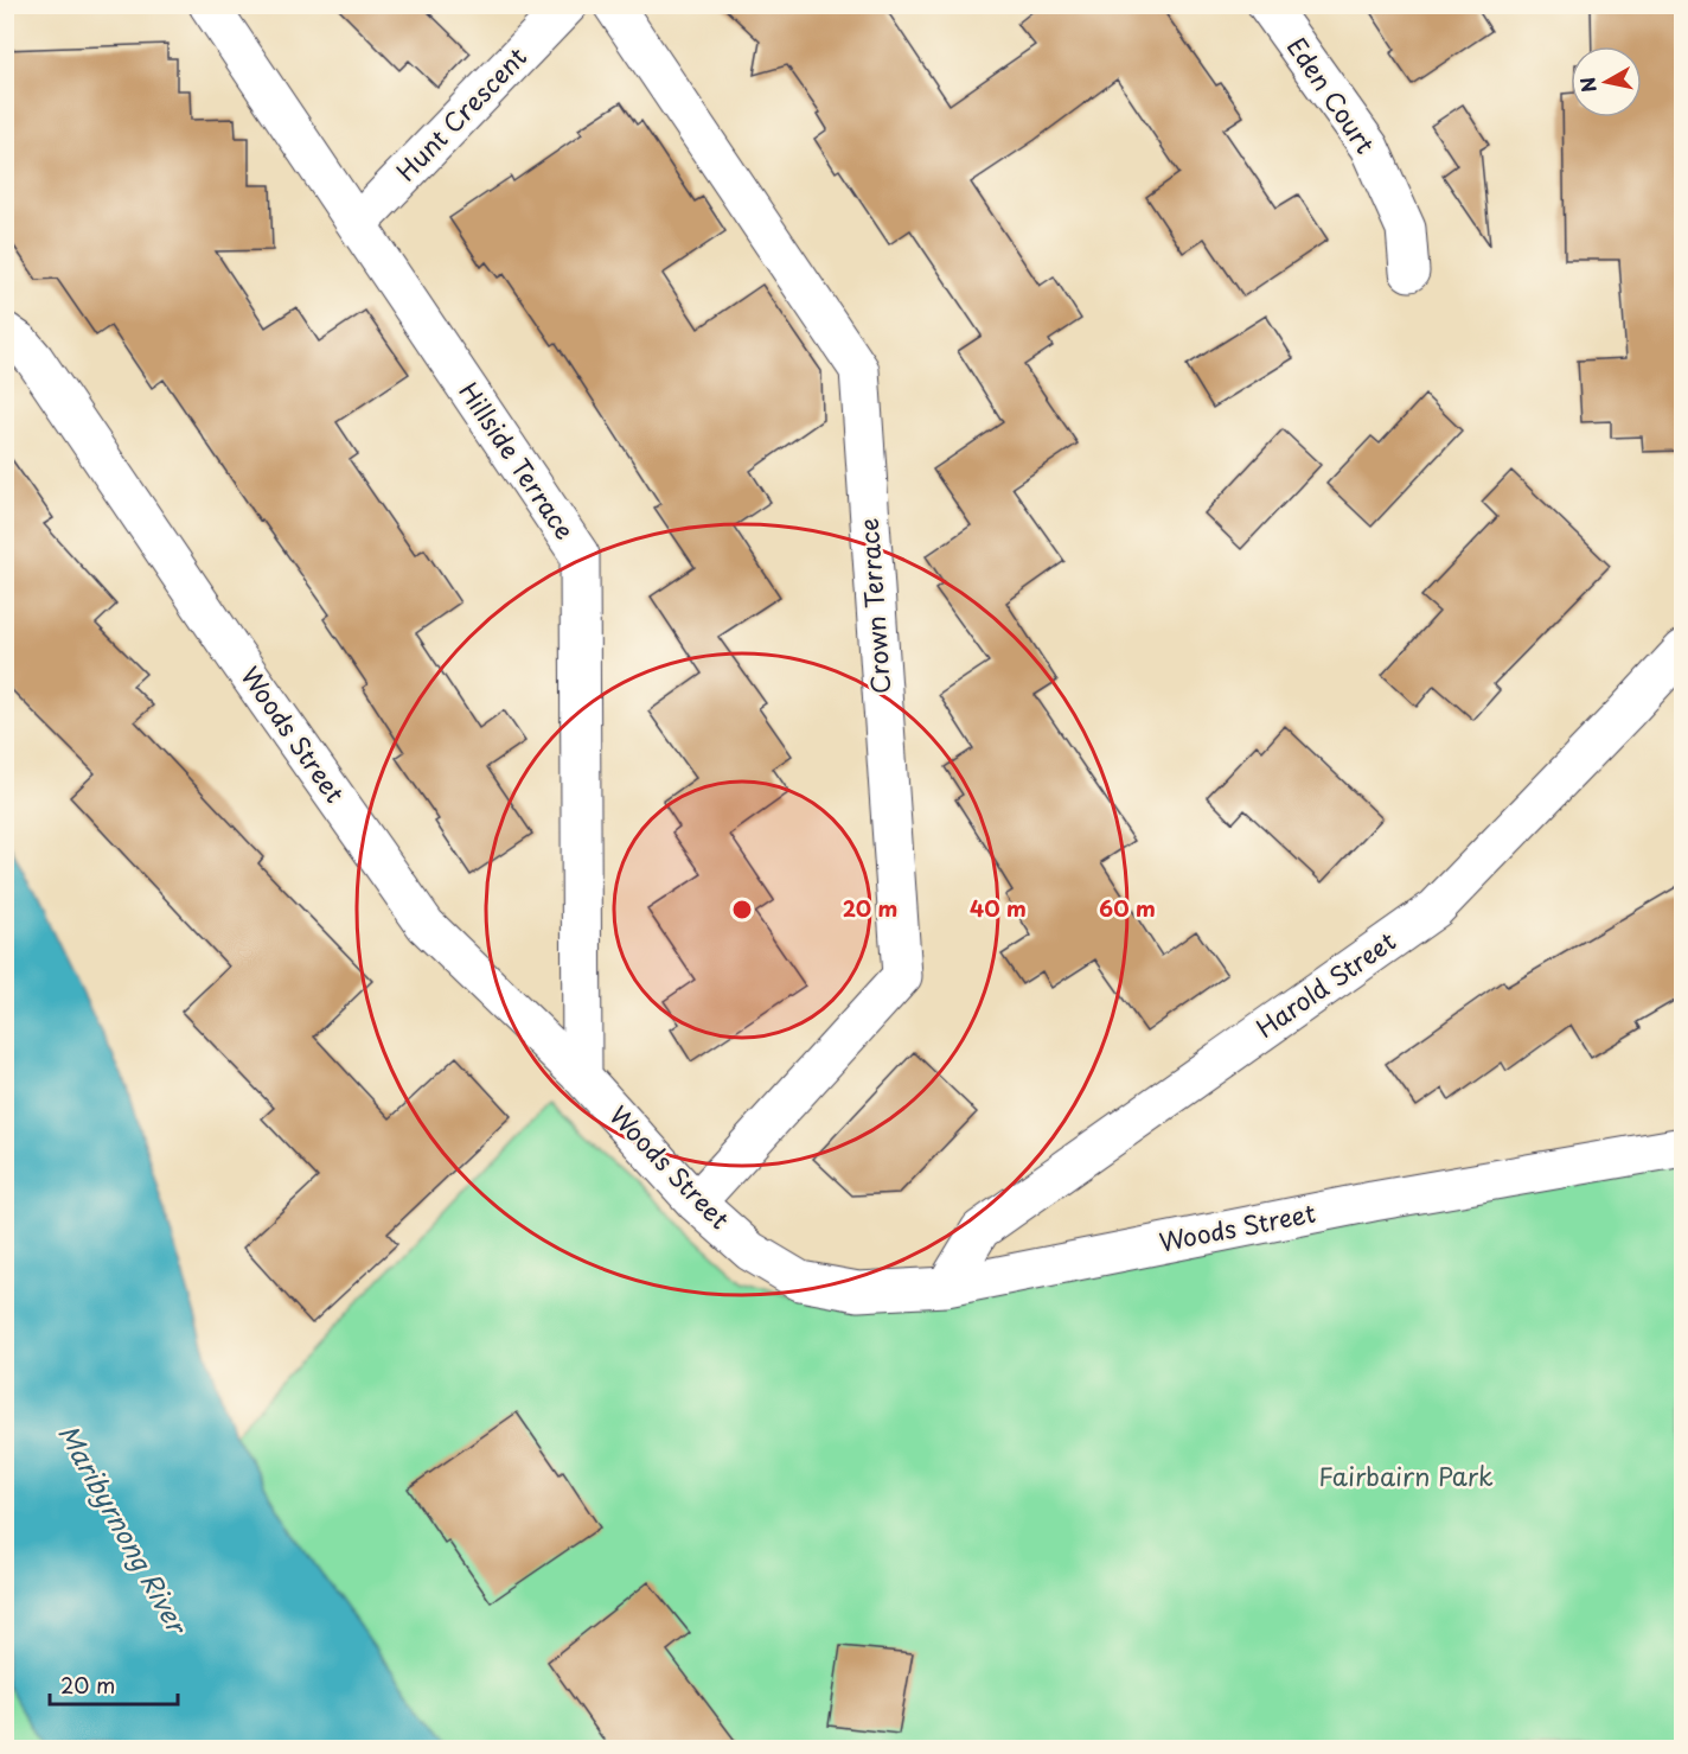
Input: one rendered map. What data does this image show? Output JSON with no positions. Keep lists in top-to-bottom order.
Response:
{
  "streets": {
    "street": [
      "Eden Court",
      "Hunt Crescent",
      "Hillside Terrace",
      "Crown Terrace",
      "Woods Street",
      "Harold Street"
    ]
  },
  "crossings": [
    ["Hunt Crescent", "Hillside Terrace"],
    ["Hillside Terrace", "Woods Street"],
    ["Crown Terrace", "Woods Street"],
    ["Woods Street", "Harold Street"]
  ],
  "water": ["Maribyrnong River"],
  "parks": ["Fairbairn Park"],
  "scale_bar": "20 m",
  "north": "left",
  "rings": ["20 m", "40 m", "60 m"]
}
